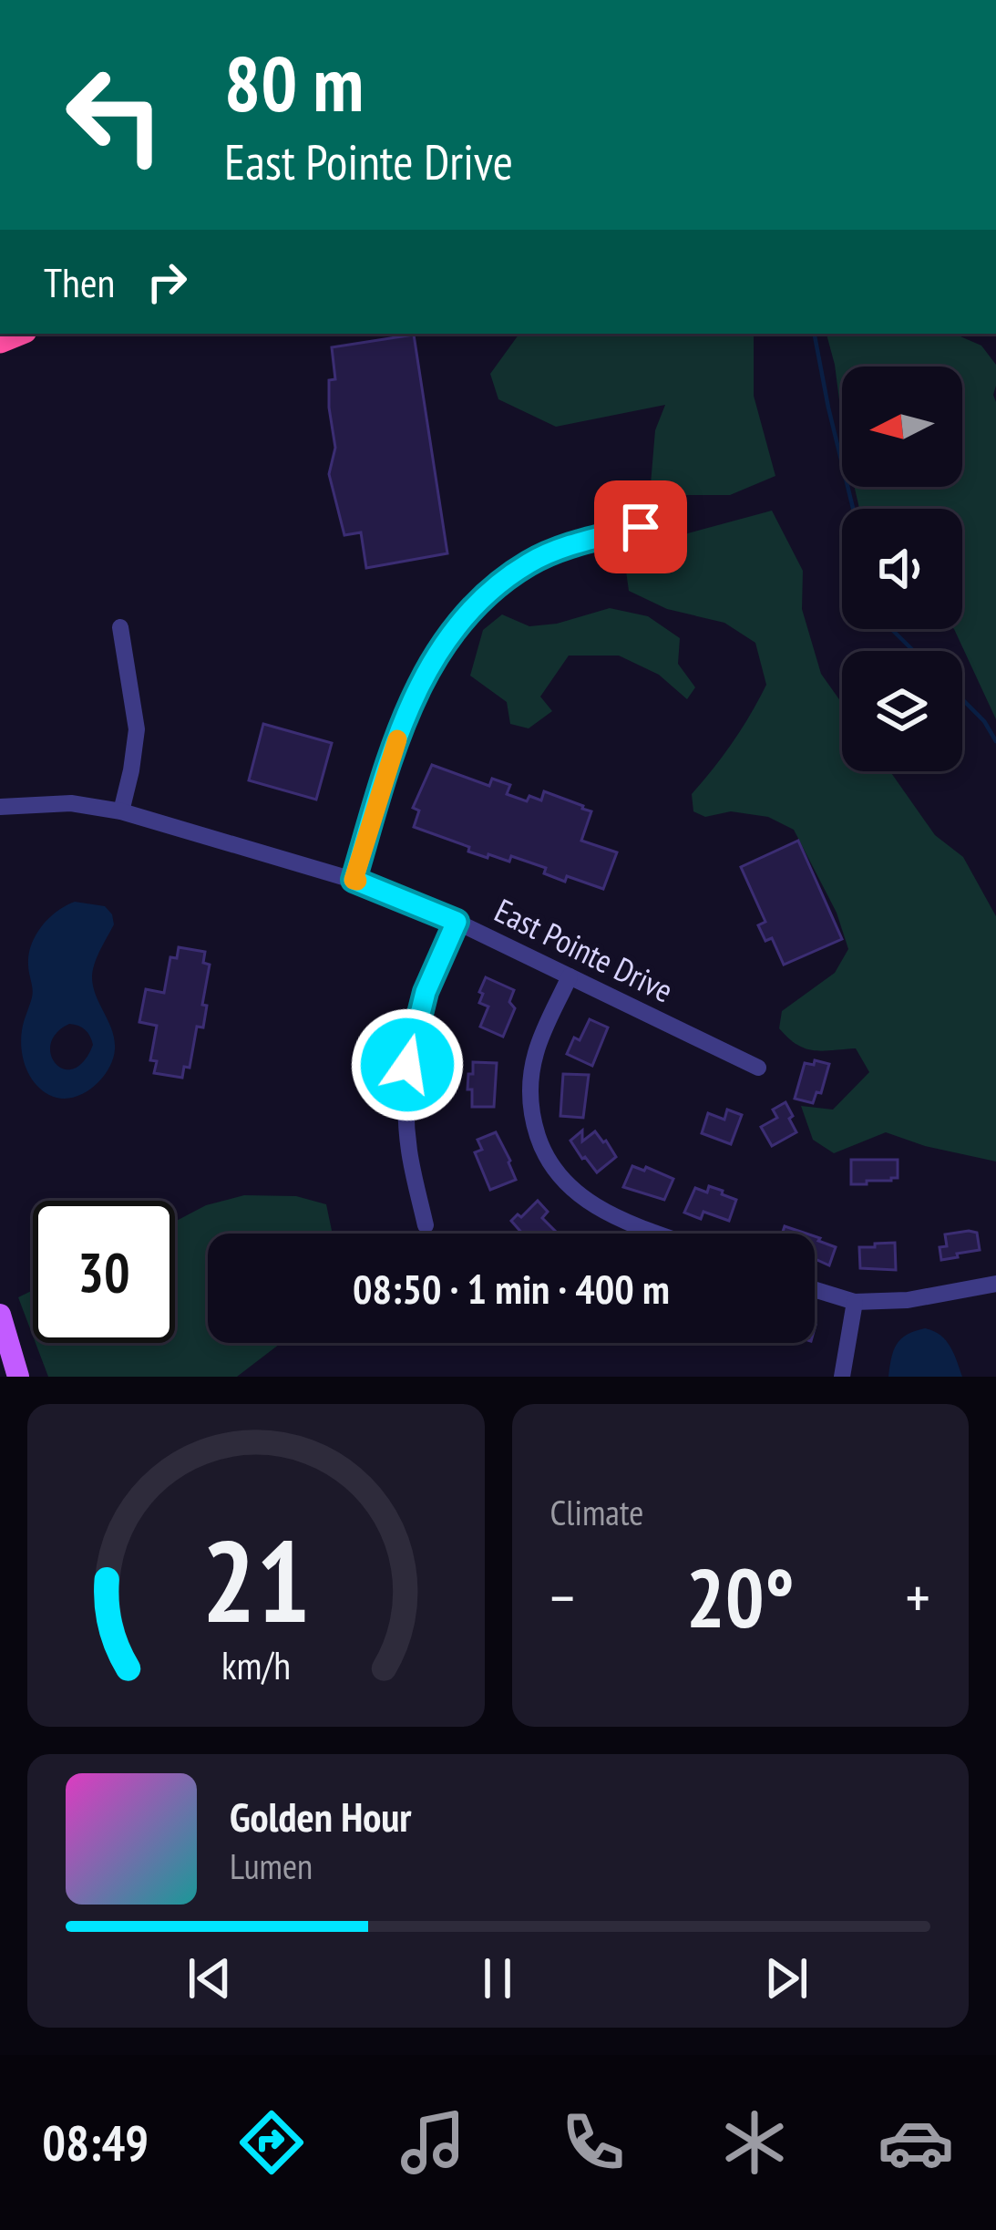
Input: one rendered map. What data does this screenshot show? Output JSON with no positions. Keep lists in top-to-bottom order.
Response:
{
  "streets": {
    "street": ["East Pointe Drive"]
  },
  "north": "left",
  "page": {
    "turn": ["80 m", "East Pointe Drive"],
    "then": "Then",
    "limit": "30",
    "trip": "08:50 · 1 min · 400 m",
    "tile": "Climate",
    "heat": ["−", "20°", "+"],
    "song": ["Golden Hour", "Lumen"],
    "tabs": "08:49",
    "gauge": ["21", "km/h"]
  }
}
